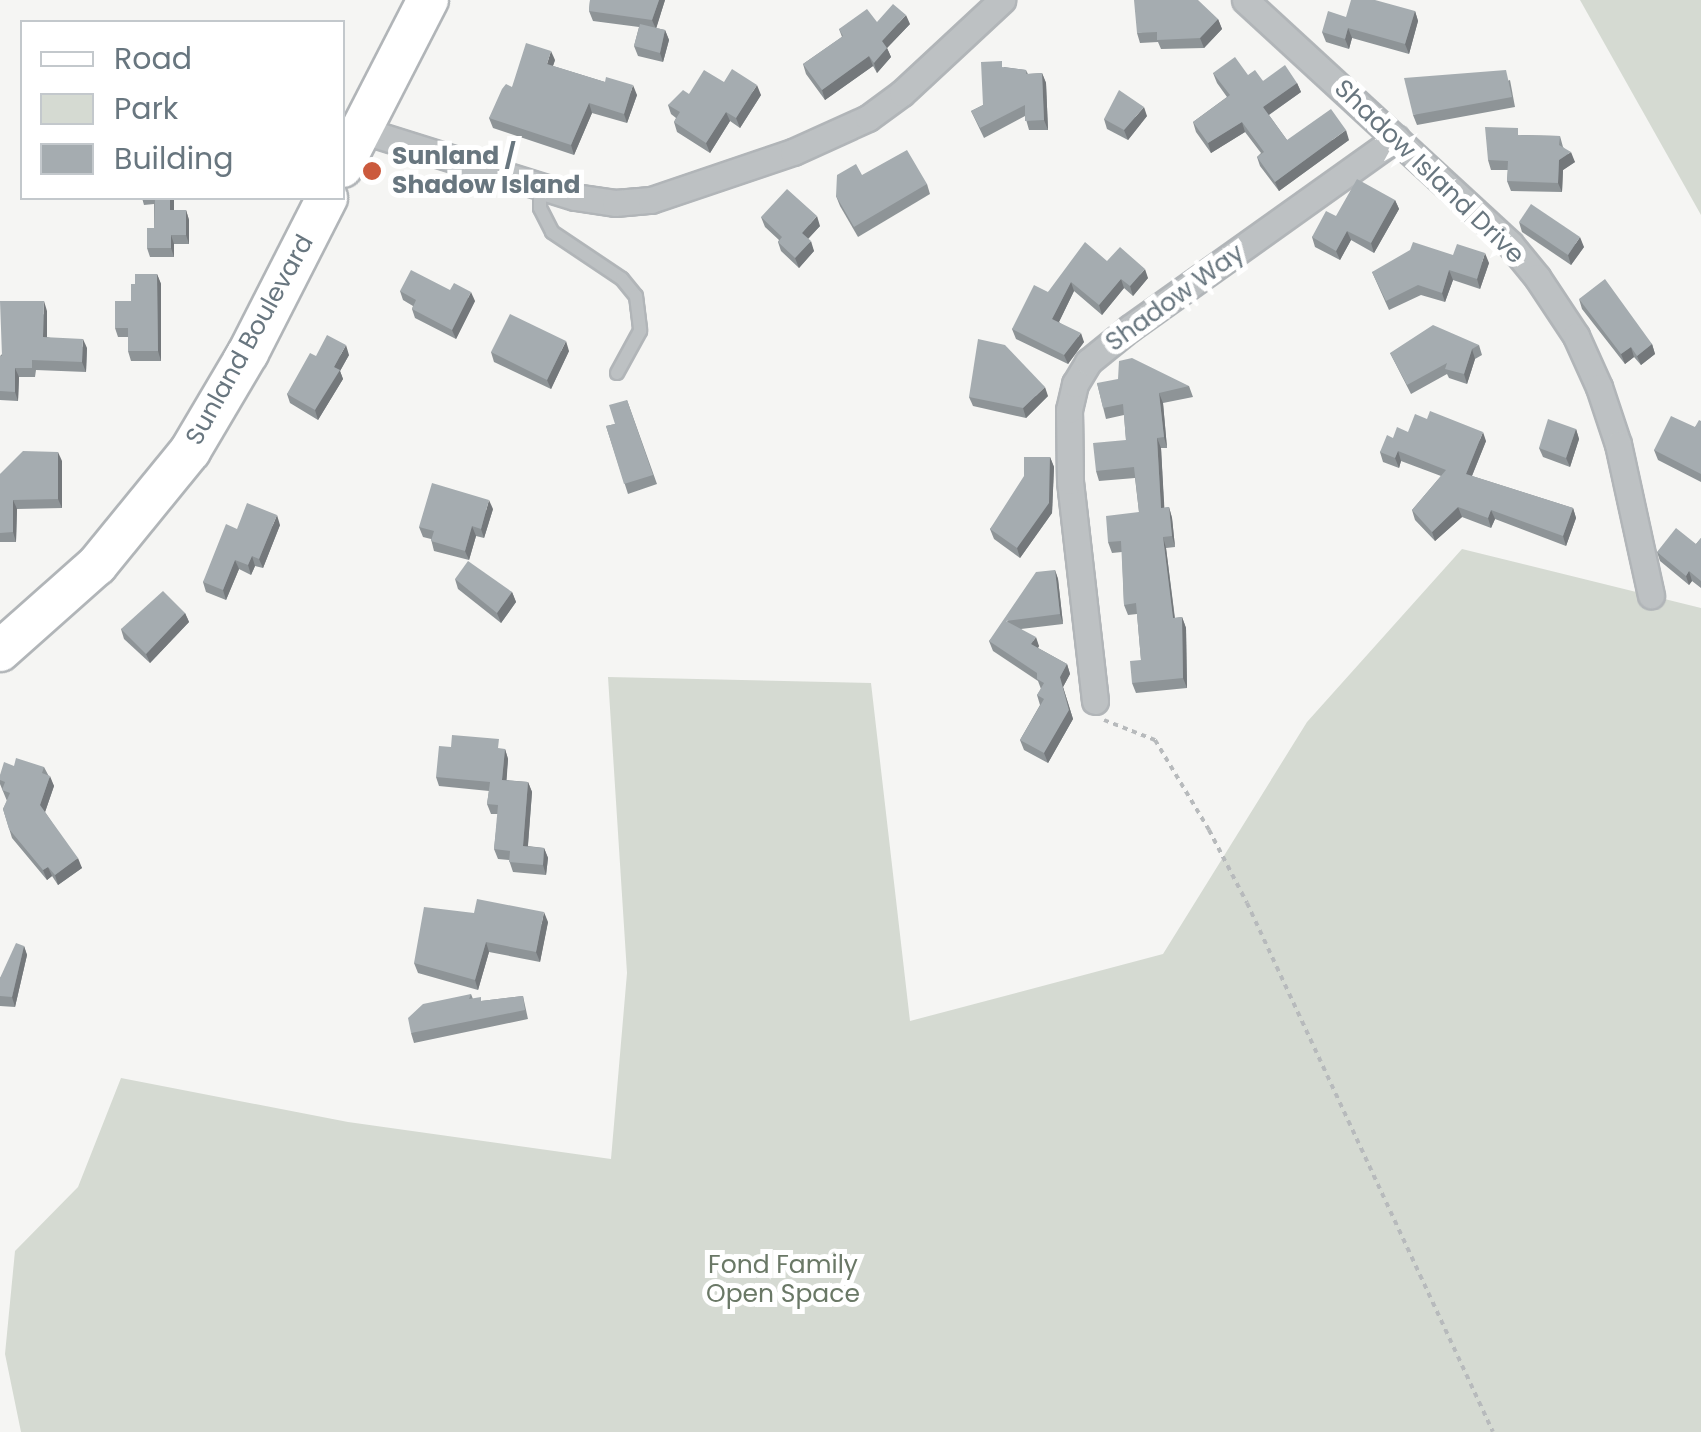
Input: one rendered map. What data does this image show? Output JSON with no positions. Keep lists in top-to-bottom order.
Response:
{
  "streets": {
    "main road": ["Sunland Boulevard"],
    "street": ["Shadow Island Drive", "Shadow Way"]
  },
  "crossings": [
    ["Shadow Island Drive", "Shadow Way"]
  ],
  "parks": ["Fond Family Open Space"],
  "places": ["Sunland / Shadow Island"],
  "legend": ["Road", "Park", "Building"]
}
